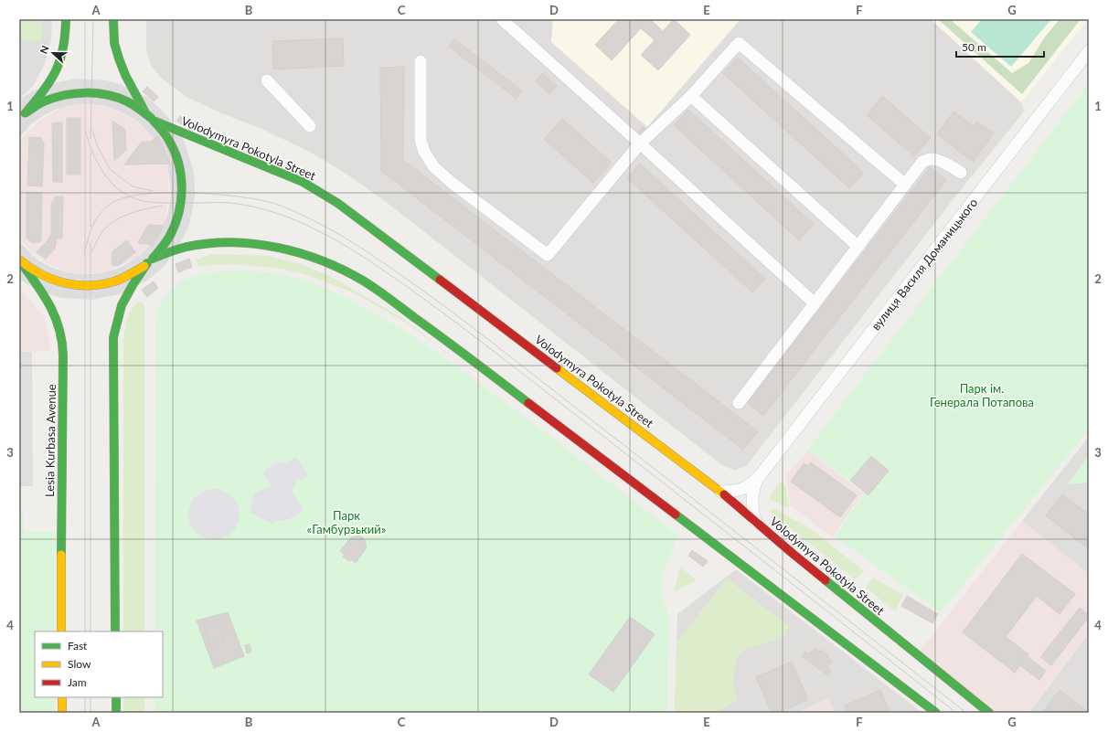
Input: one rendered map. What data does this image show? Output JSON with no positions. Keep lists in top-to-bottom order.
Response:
{
  "streets": {
    "street": ["Volodymyra Pokotyla Street", "вулиця Василя Доманицького", "Lesia Kurbasa Avenue"]
  },
  "crossings": [
    ["Volodymyra Pokotyla Street", "вулиця Василя Доманицького"]
  ],
  "parks": ["Парк ім. Генерала Потапова", "Парк «Гамбурзький»"],
  "legend": ["Fast", "Slow", "Jam"],
  "scale_bar": "50 m",
  "north": "left",
  "grid": {
    "columns": [
      "A",
      "B",
      "C",
      "D",
      "E",
      "F",
      "G"
    ],
    "rows": [
      "1",
      "2",
      "3",
      "4"
    ]
  }
}
